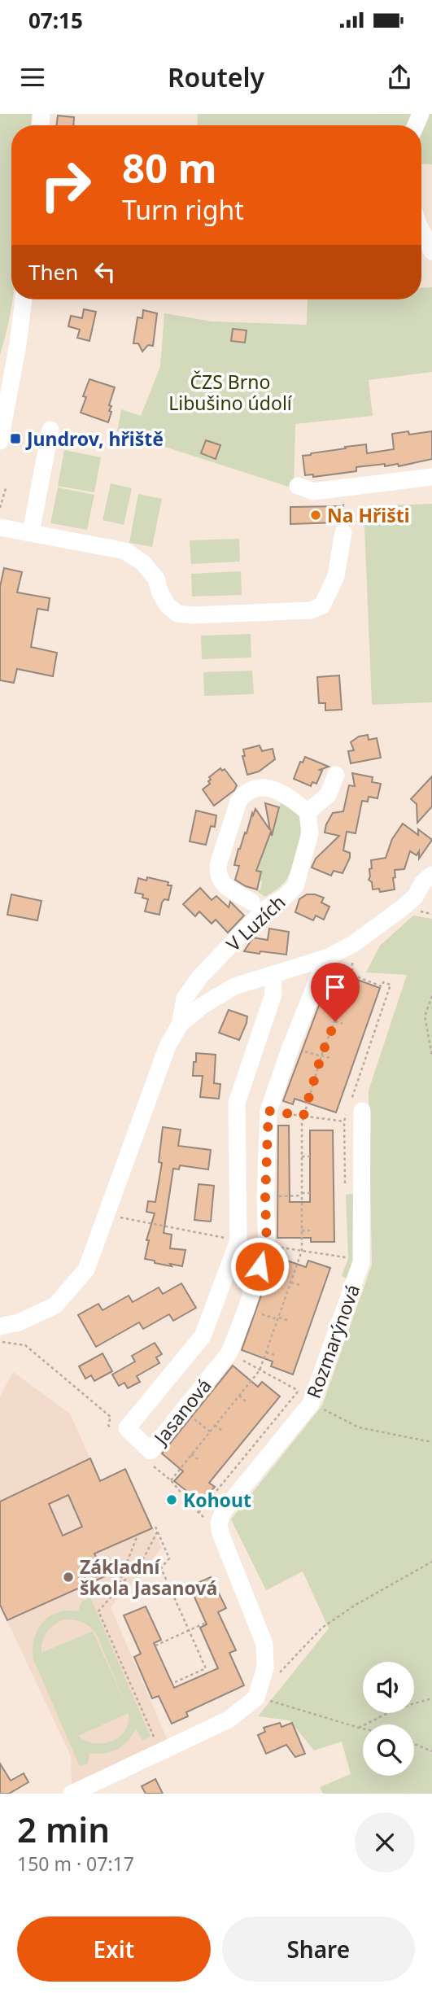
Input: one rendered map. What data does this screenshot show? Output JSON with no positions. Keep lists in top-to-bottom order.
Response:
{
  "streets": {
    "street": ["V Luzích", "Rozmarýnová", "Jasanová"]
  },
  "parks": ["ČZS Brno Libušino údolí"],
  "places": {
    "transit": ["Jundrov, hřiště"],
    "other": ["Na Hřišti", "Kohout", "Základní škola Jasanová"]
  },
  "page": {
    "status": "07:15",
    "header": "Routely",
    "turn": ["80 m", "Turn right"],
    "then": "Then",
    "heading": ["2 min", "150 m · 07:17"],
    "buttons": ["Exit", "Share"]
  }
}
